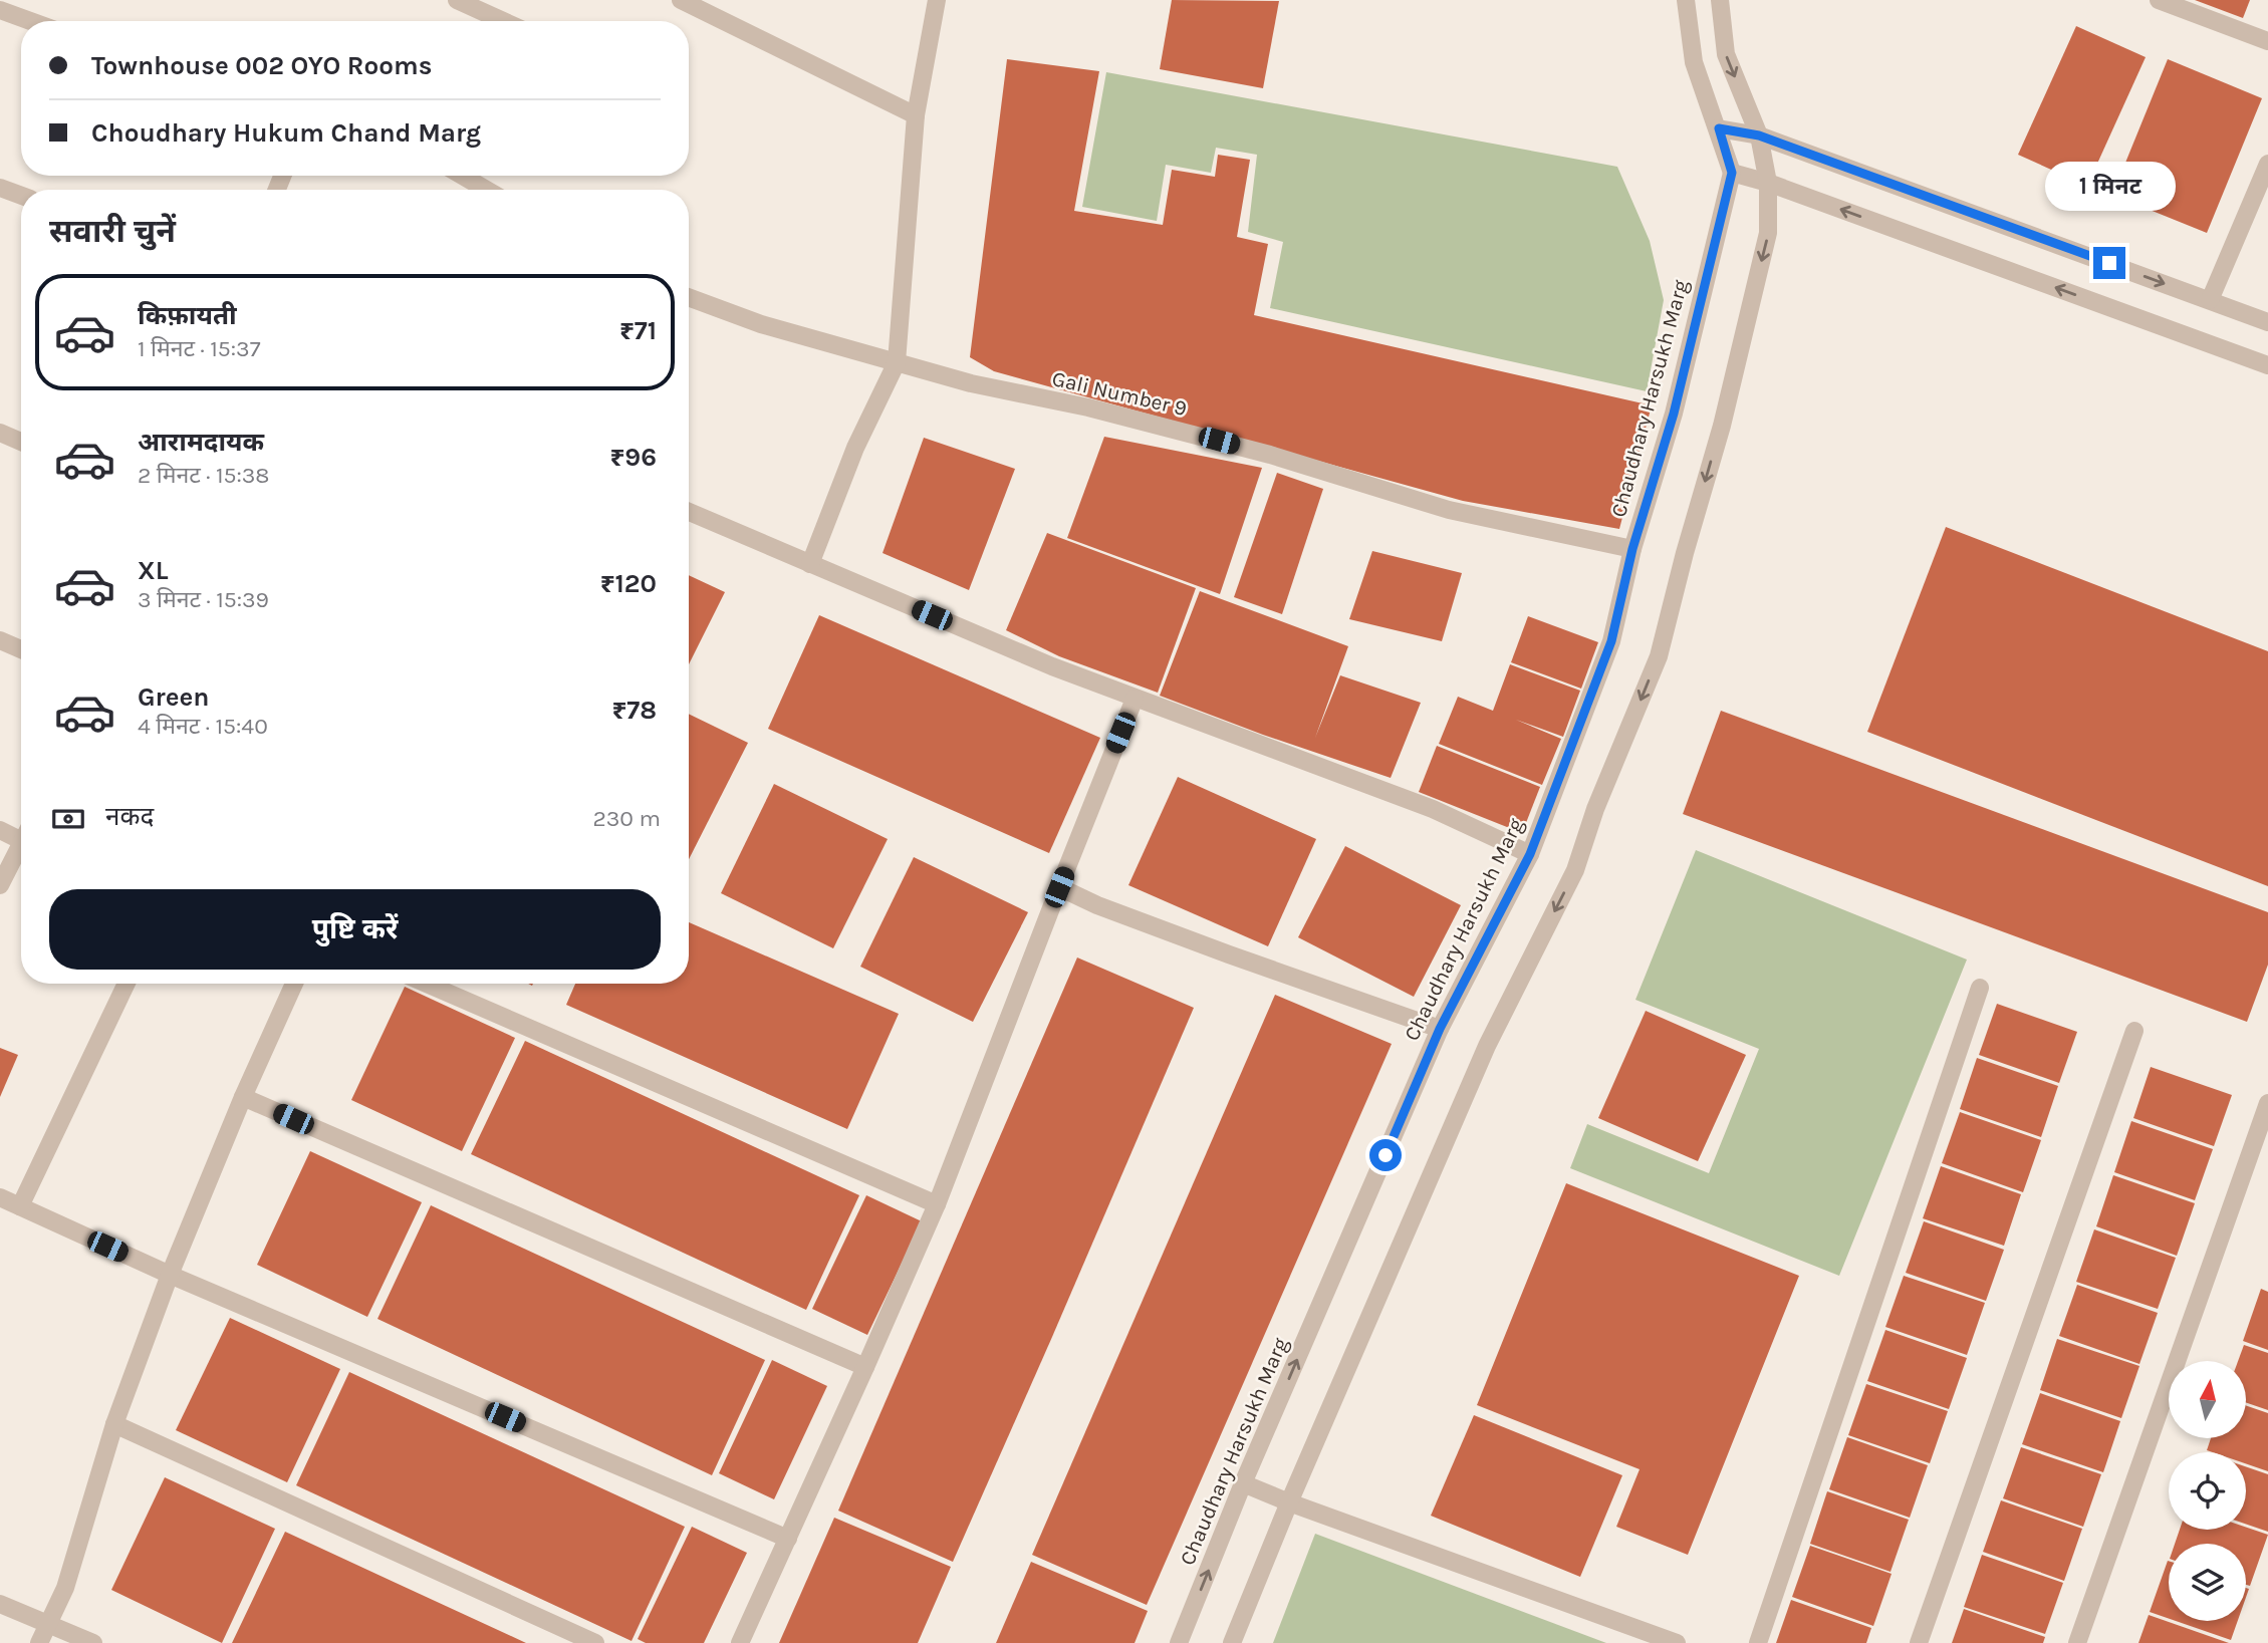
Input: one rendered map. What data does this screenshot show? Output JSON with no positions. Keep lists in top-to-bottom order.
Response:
{
  "streets": {
    "street": ["Gali Number 9", "Chaudhary Harsukh Marg"]
  },
  "crossings": [
    ["Gali Number 9", "Chaudhary Harsukh Marg"]
  ],
  "north": "top",
  "page": {
    "banner": ["Townhouse 002 OYO Rooms", "Choudhary Hukum Chand Marg"],
    "bubble": "1 मिनट",
    "heading": "सवारी चुनें",
    "list": [
      {
        "name": "किफ़ायती",
        "note": "1 मिनट · 15:37",
        "value": "₹71"
      },
      {
        "name": "आरामदायक",
        "note": "2 मिनट · 15:38",
        "value": "₹96"
      },
      {
        "name": "XL",
        "note": "3 मिनट · 15:39",
        "value": "₹120"
      },
      {
        "name": "Green",
        "note": "4 मिनट · 15:40",
        "value": "₹78"
      }
    ],
    "pay": ["नकद", "230 m"],
    "buttons": "पुष्टि करें"
  }
}
